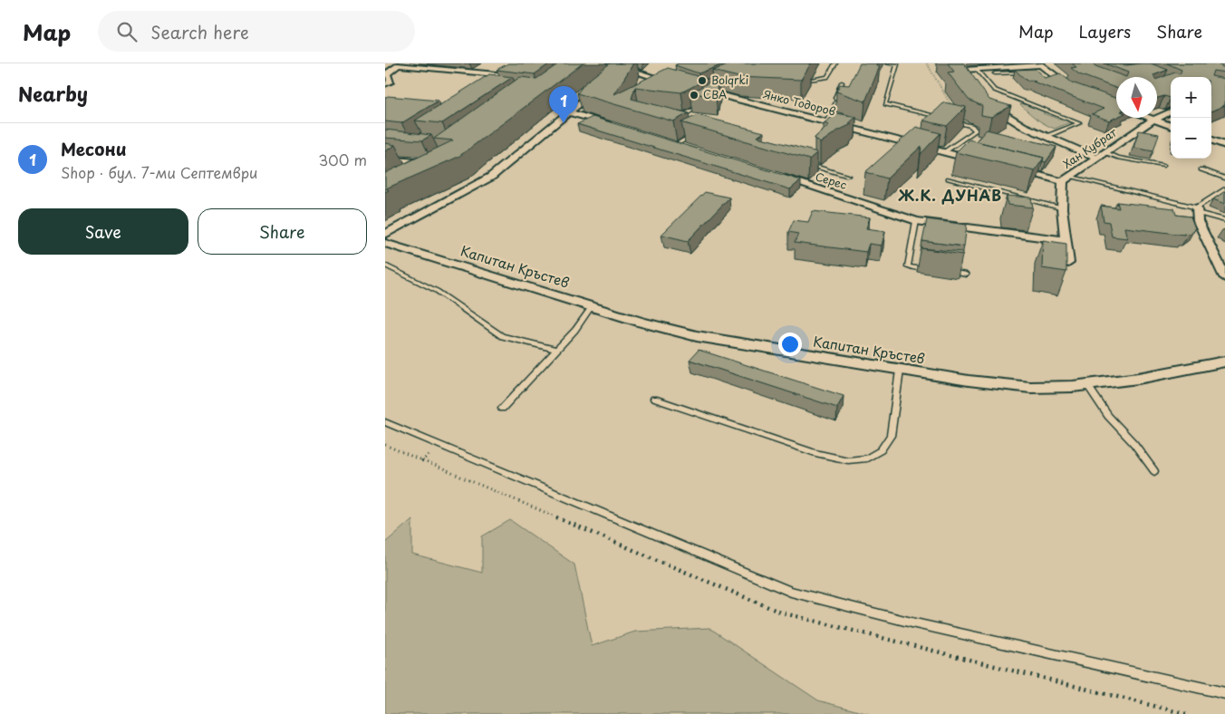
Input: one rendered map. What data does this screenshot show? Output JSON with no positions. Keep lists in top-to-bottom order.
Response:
{
  "streets": {
    "street": [
      "Янко Тодоров",
      "Хан Кубрат",
      "Серес",
      "Капитан Кръстев"
    ]
  },
  "crossings": [
    ["Хан Кубрат", "Серес"]
  ],
  "districts": ["Ж.К. ДУНАВ"],
  "places": ["Bolqrki", "CBA"],
  "north": "bottom",
  "page": {
    "header": "Map",
    "search": "Search here",
    "nav": ["Map", "Layers", "Share"],
    "heading": "Nearby",
    "map_buttons": ["+", "−"],
    "pins": "1",
    "list": [
      {
        "mark": "1",
        "name": "Месони",
        "note": "Shop · бул. 7-ми Септември",
        "value": "300 m"
      }
    ],
    "buttons": ["Save", "Share"]
  }
}
